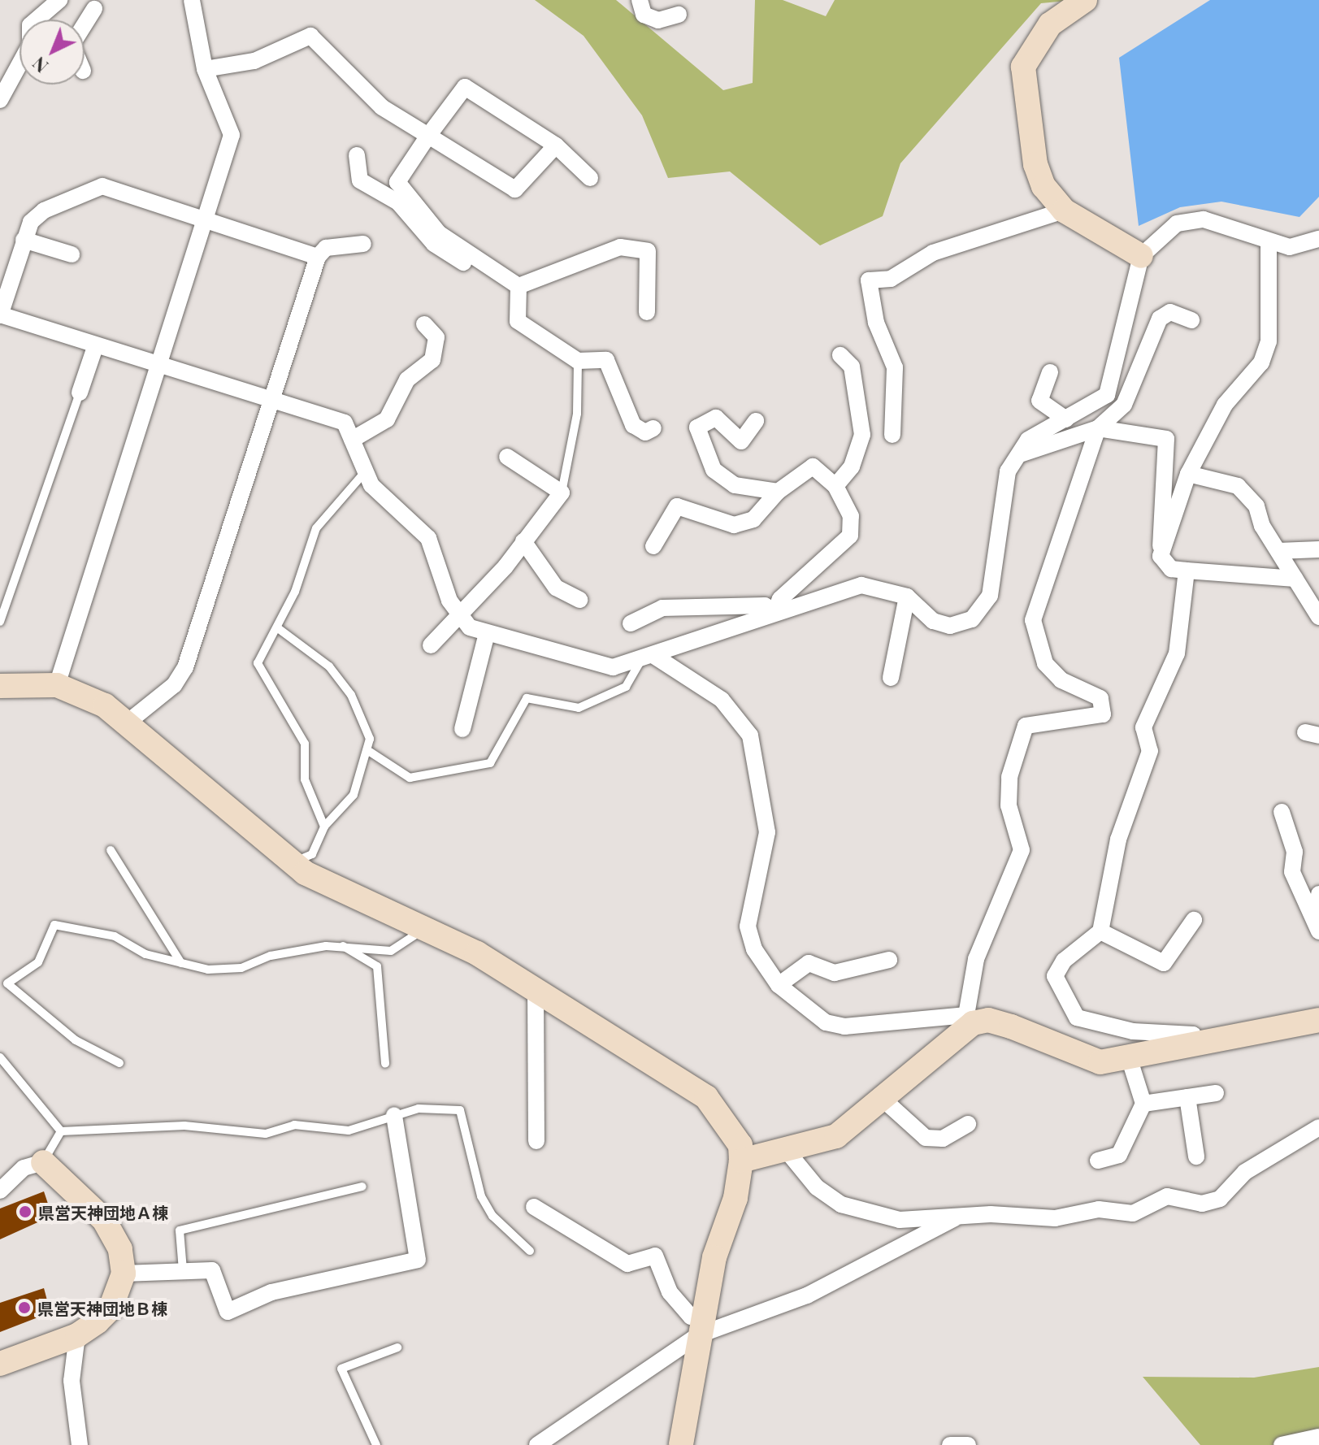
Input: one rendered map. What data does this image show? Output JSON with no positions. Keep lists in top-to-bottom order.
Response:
{
  "places": ["県営天神団地Ａ棟", "県営天神団地Ｂ棟"],
  "north": "bottom left"
}
